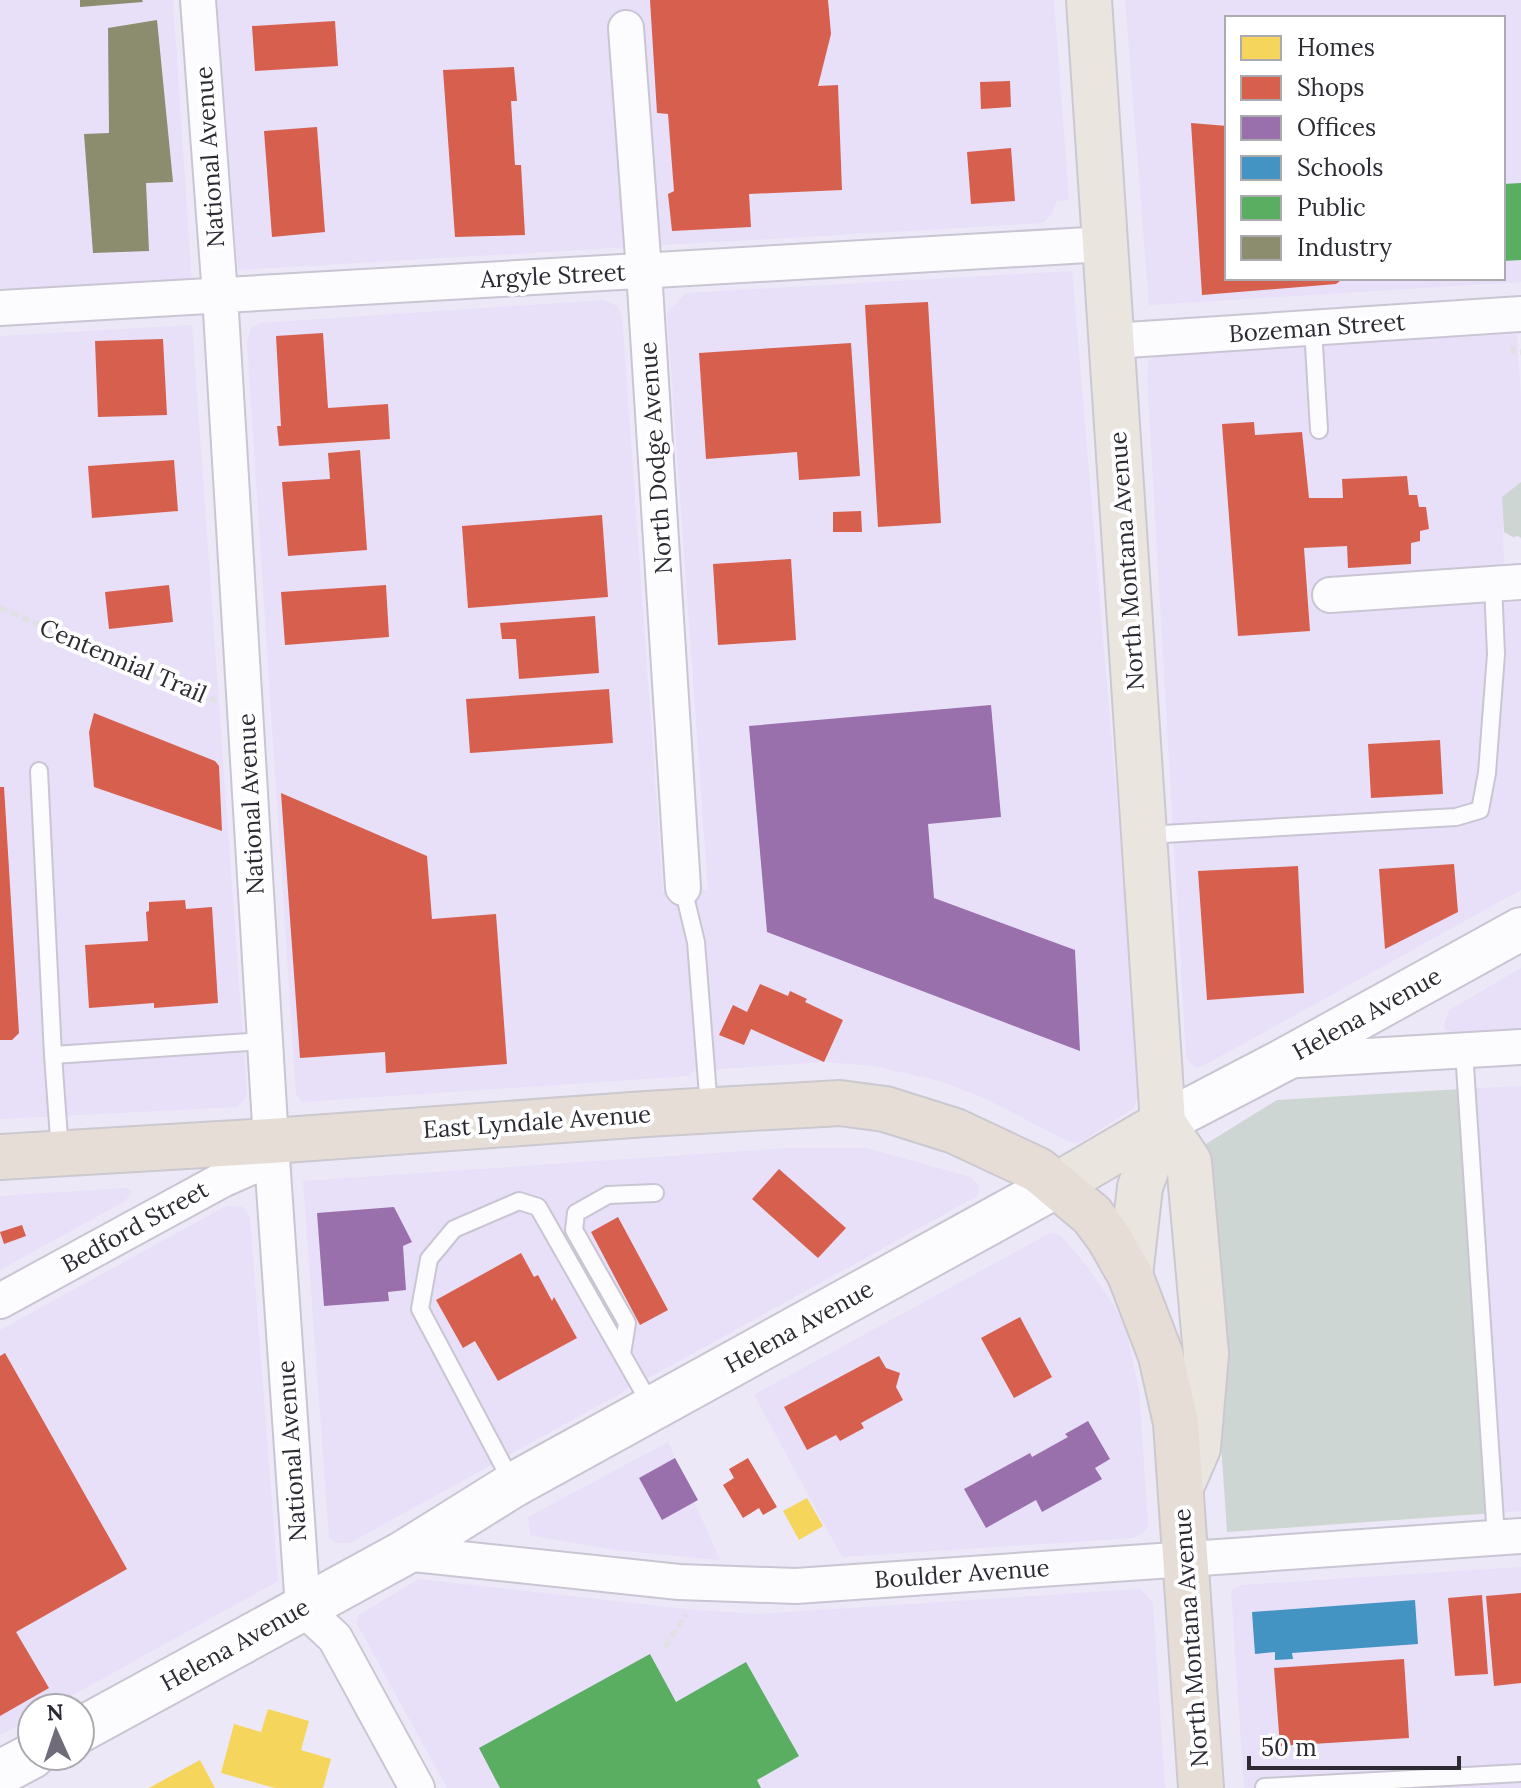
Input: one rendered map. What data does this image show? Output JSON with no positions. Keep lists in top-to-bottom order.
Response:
{
  "streets": {
    "highway": ["North Montana Avenue", "East Lyndale Avenue"],
    "main road": ["Helena Avenue"],
    "street": [
      "National Avenue",
      "Argyle Street",
      "Bozeman Street",
      "North Dodge Avenue",
      "Bedford Street",
      "Boulder Avenue"
    ],
    "path": ["Centennial Trail"]
  },
  "crossings": [
    ["National Avenue", "Argyle Street"],
    ["National Avenue", "Centennial Trail"],
    ["National Avenue", "Helena Avenue"],
    ["National Avenue", "East Lyndale Avenue"],
    ["National Avenue", "Bedford Street"],
    ["Argyle Street", "North Dodge Avenue"],
    ["Argyle Street", "North Montana Avenue"],
    ["Bozeman Street", "North Montana Avenue"],
    ["North Montana Avenue", "Helena Avenue"],
    ["North Montana Avenue", "East Lyndale Avenue"],
    ["North Montana Avenue", "Boulder Avenue"],
    ["Helena Avenue", "East Lyndale Avenue"],
    ["Helena Avenue", "Boulder Avenue"],
    ["East Lyndale Avenue", "Bedford Street"]
  ],
  "legend": [
    "Homes",
    "Shops",
    "Offices",
    "Schools",
    "Public",
    "Industry"
  ],
  "scale_bar": "50 m",
  "north": "top"
}
